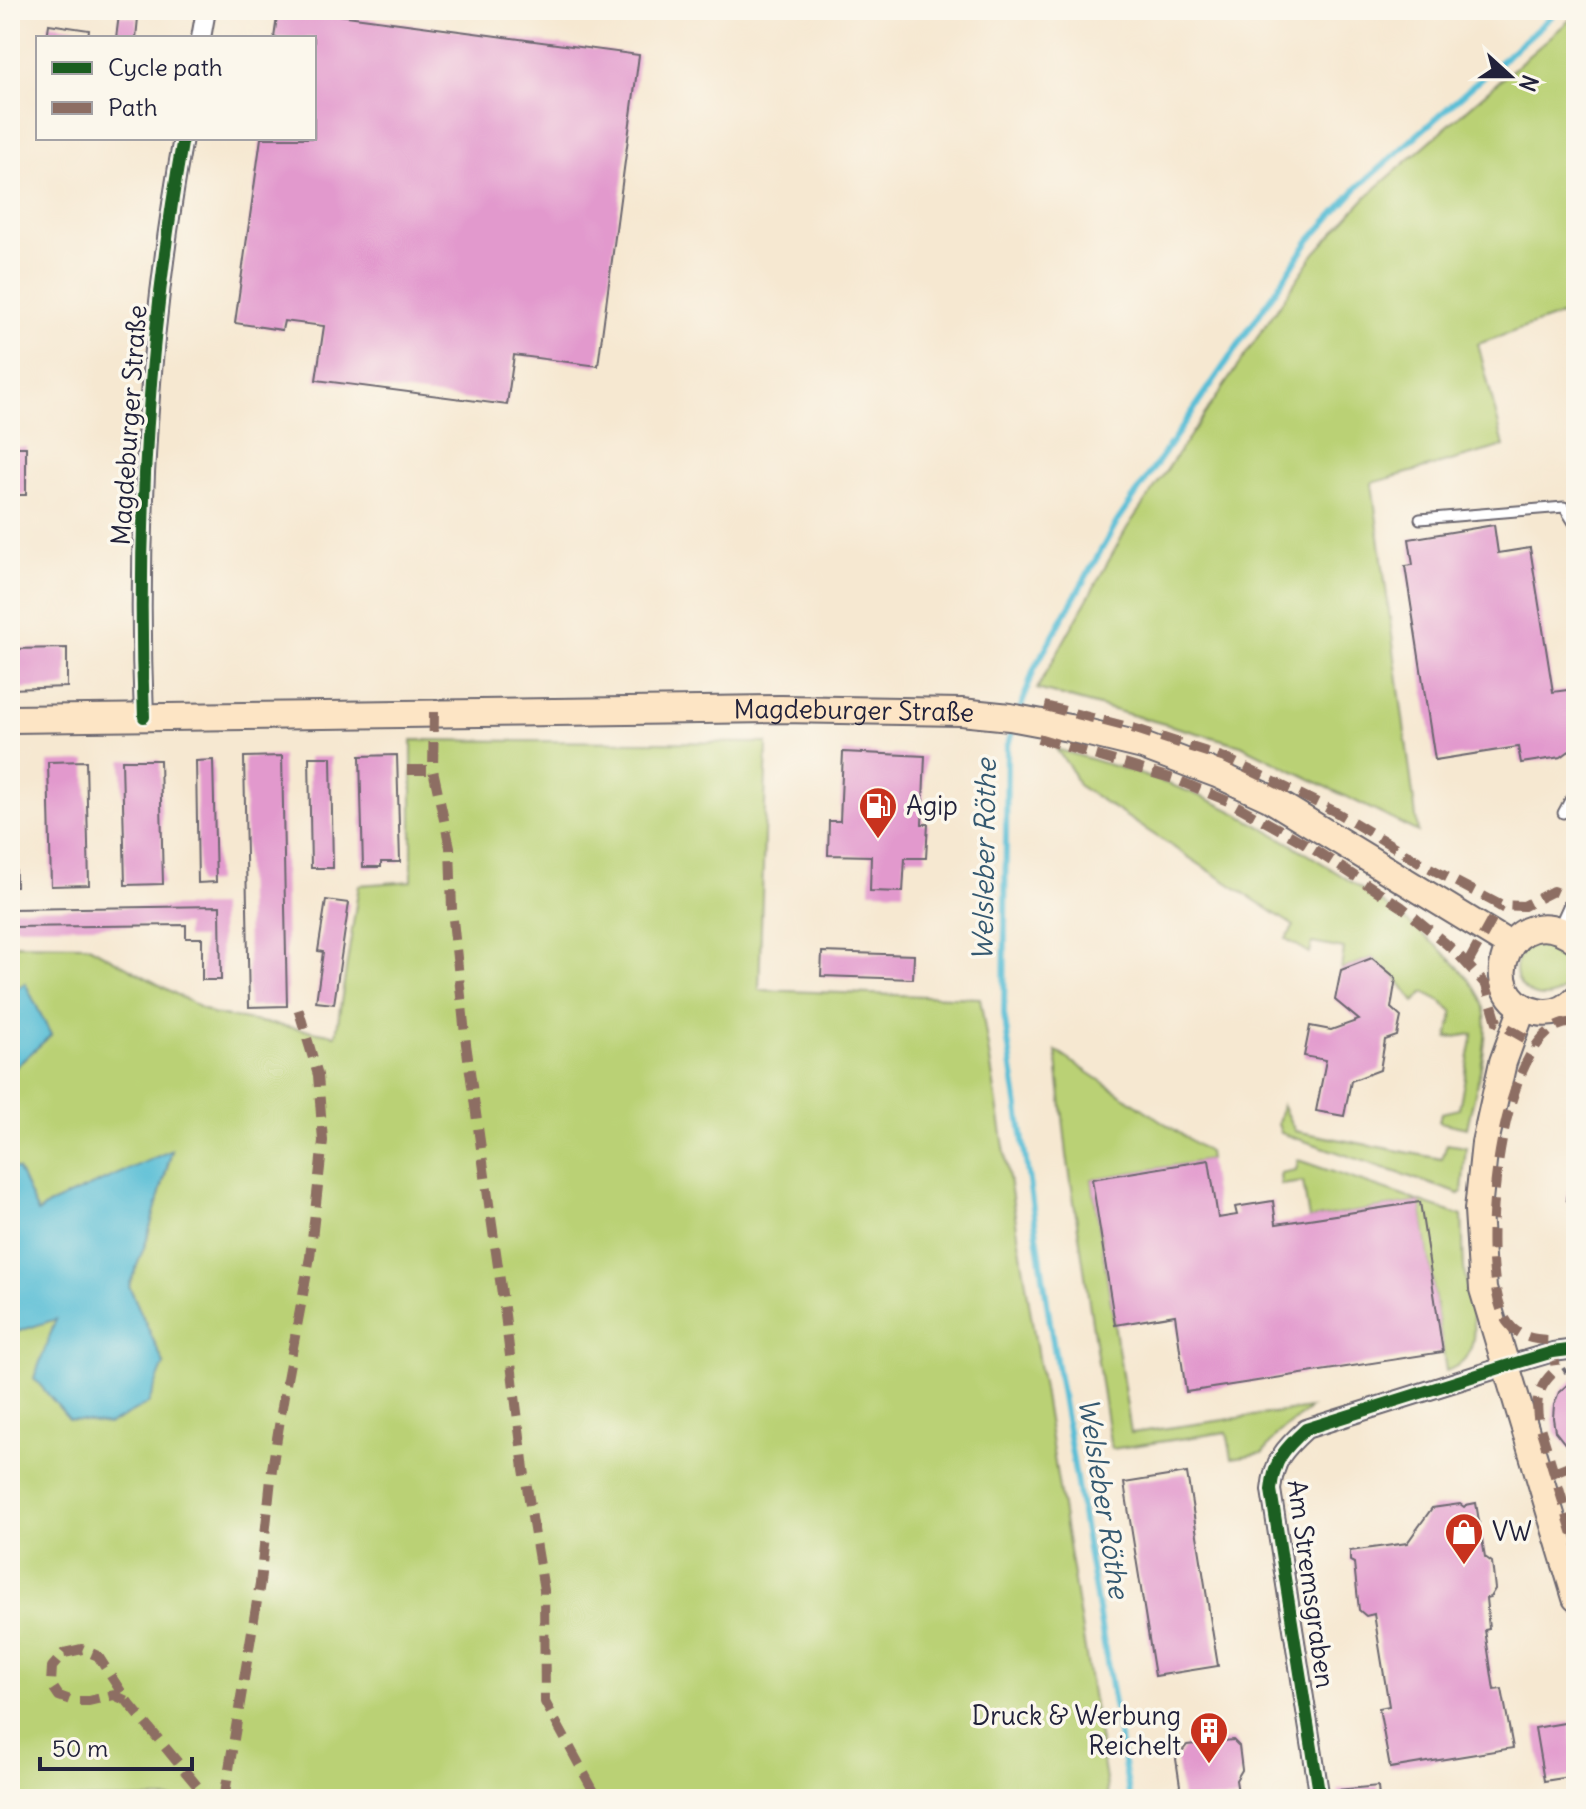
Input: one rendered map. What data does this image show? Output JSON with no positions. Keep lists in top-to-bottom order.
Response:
{
  "streets": {
    "main road": ["Magdeburger Straße"],
    "street": ["Am Stremsgraben"]
  },
  "water": ["Welsleber Röthe"],
  "places": {
    "fuel station": ["Agip"],
    "shop": ["VW"],
    "building": ["Druck & Werbung Reichelt"]
  },
  "legend": ["Cycle path", "Path"],
  "scale_bar": "50 m",
  "north": "right"
}
